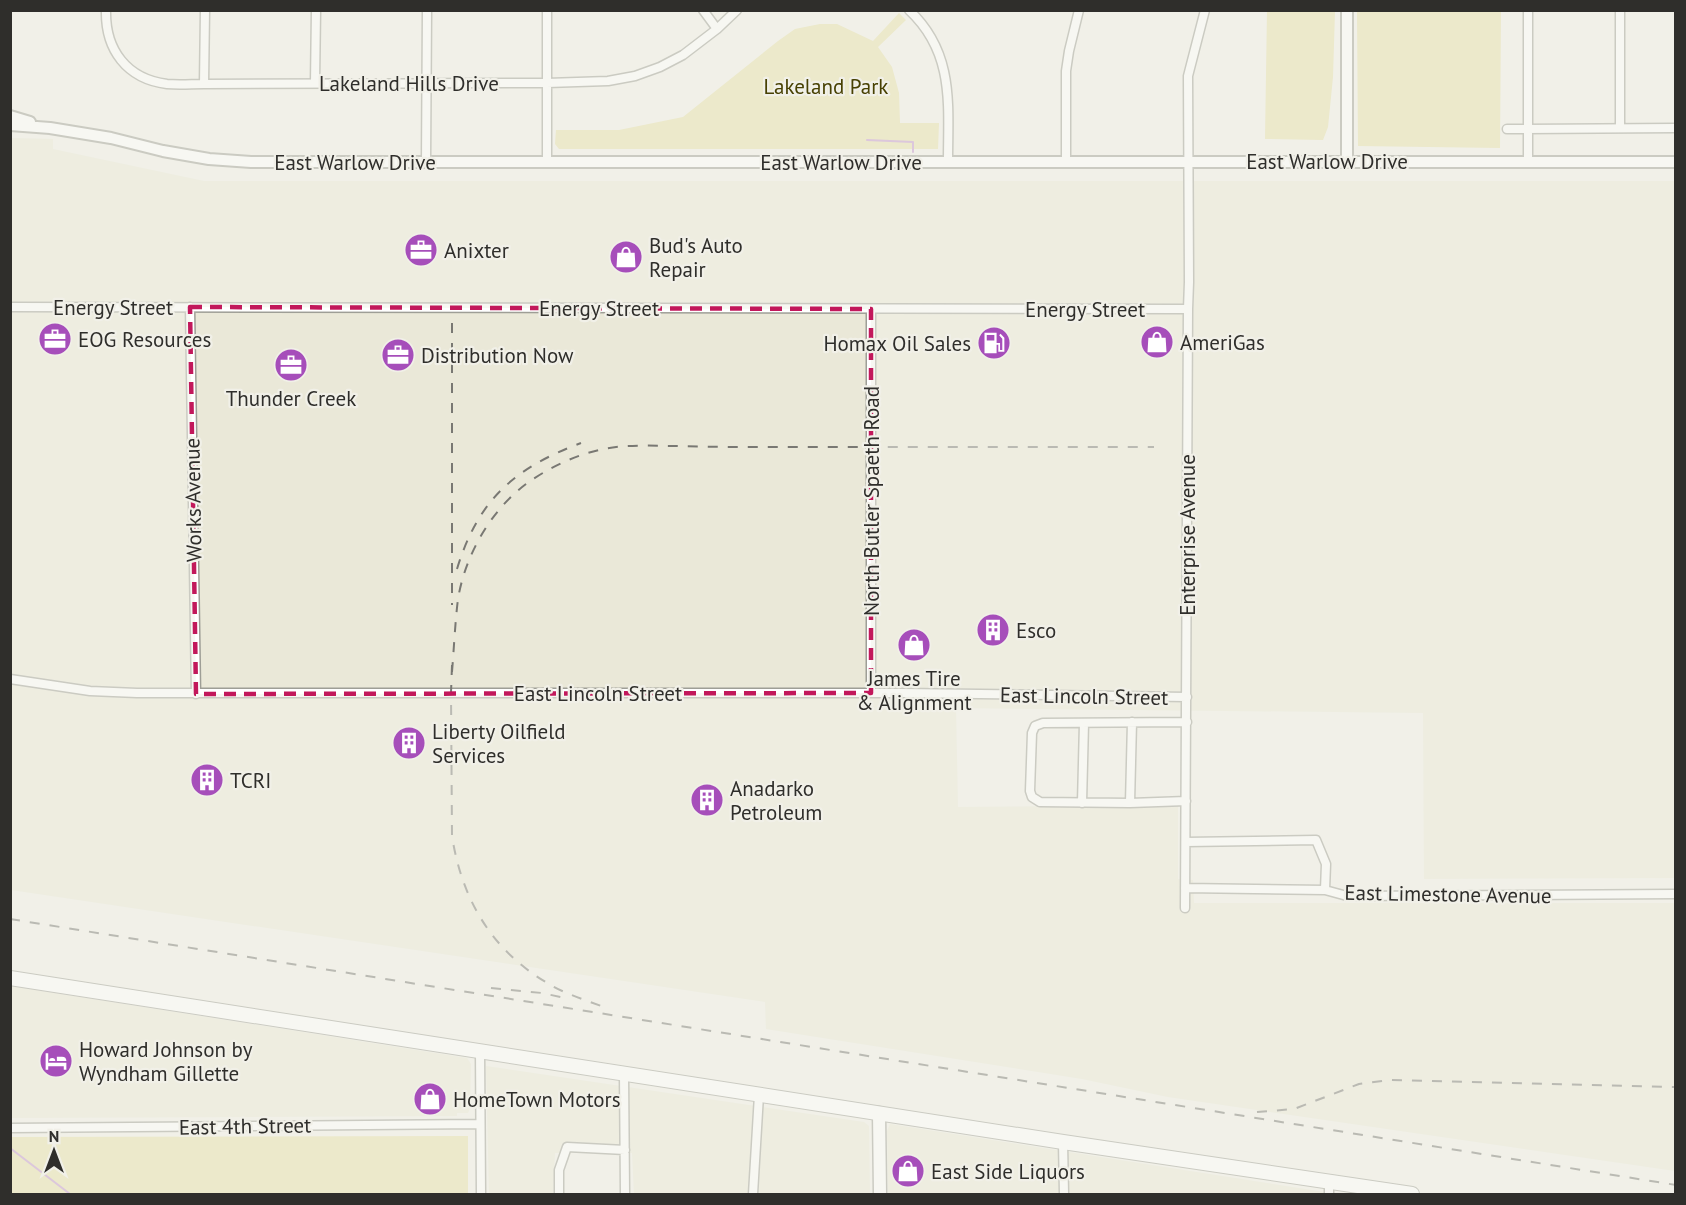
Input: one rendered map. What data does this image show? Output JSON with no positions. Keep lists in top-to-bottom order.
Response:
{
  "streets": {
    "street": [
      "Lakeland Hills Drive",
      "East Warlow Drive",
      "Energy Street",
      "Works Avenue",
      "North Butler Spaeth Road",
      "Enterprise Avenue",
      "East Lincoln Street",
      "East Limestone Avenue",
      "East 4th Street"
    ]
  },
  "crossings": [
    ["East Warlow Drive", "Enterprise Avenue"],
    ["Energy Street", "Works Avenue"],
    ["Energy Street", "North Butler Spaeth Road"],
    ["Energy Street", "Enterprise Avenue"],
    ["Works Avenue", "East Lincoln Street"],
    ["North Butler Spaeth Road", "East Lincoln Street"],
    ["Enterprise Avenue", "East Lincoln Street"],
    ["Enterprise Avenue", "East Limestone Avenue"]
  ],
  "parks": ["Lakeland Park"],
  "places": {
    "office": [
      "Anixter",
      "EOG Resources",
      "Distribution Now",
      "Thunder Creek"
    ],
    "shop": [
      "Bud's Auto Repair",
      "AmeriGas",
      "James Tire & Alignment",
      "HomeTown Motors",
      "East Side Liquors"
    ],
    "fuel station": ["Homax Oil Sales"],
    "building": [
      "Esco",
      "Liberty Oilfield Services",
      "TCRI",
      "Anadarko Petroleum"
    ],
    "hotel": ["Howard Johnson by Wyndham Gillette"]
  },
  "north": "top"
}
